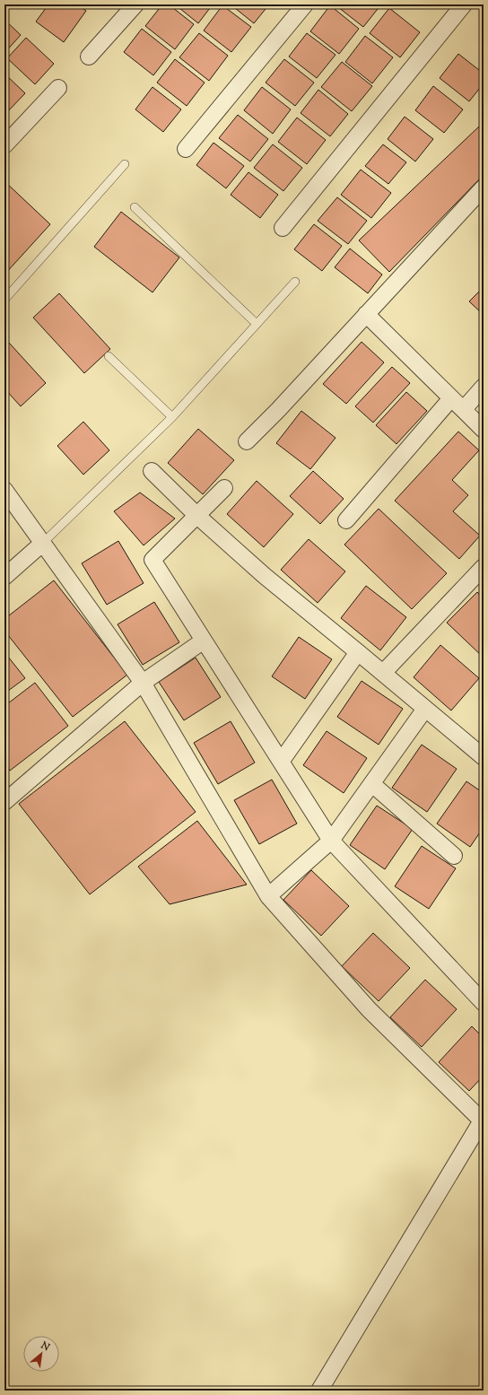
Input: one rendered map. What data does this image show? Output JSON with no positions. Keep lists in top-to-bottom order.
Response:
{
  "north": "top right"
}
